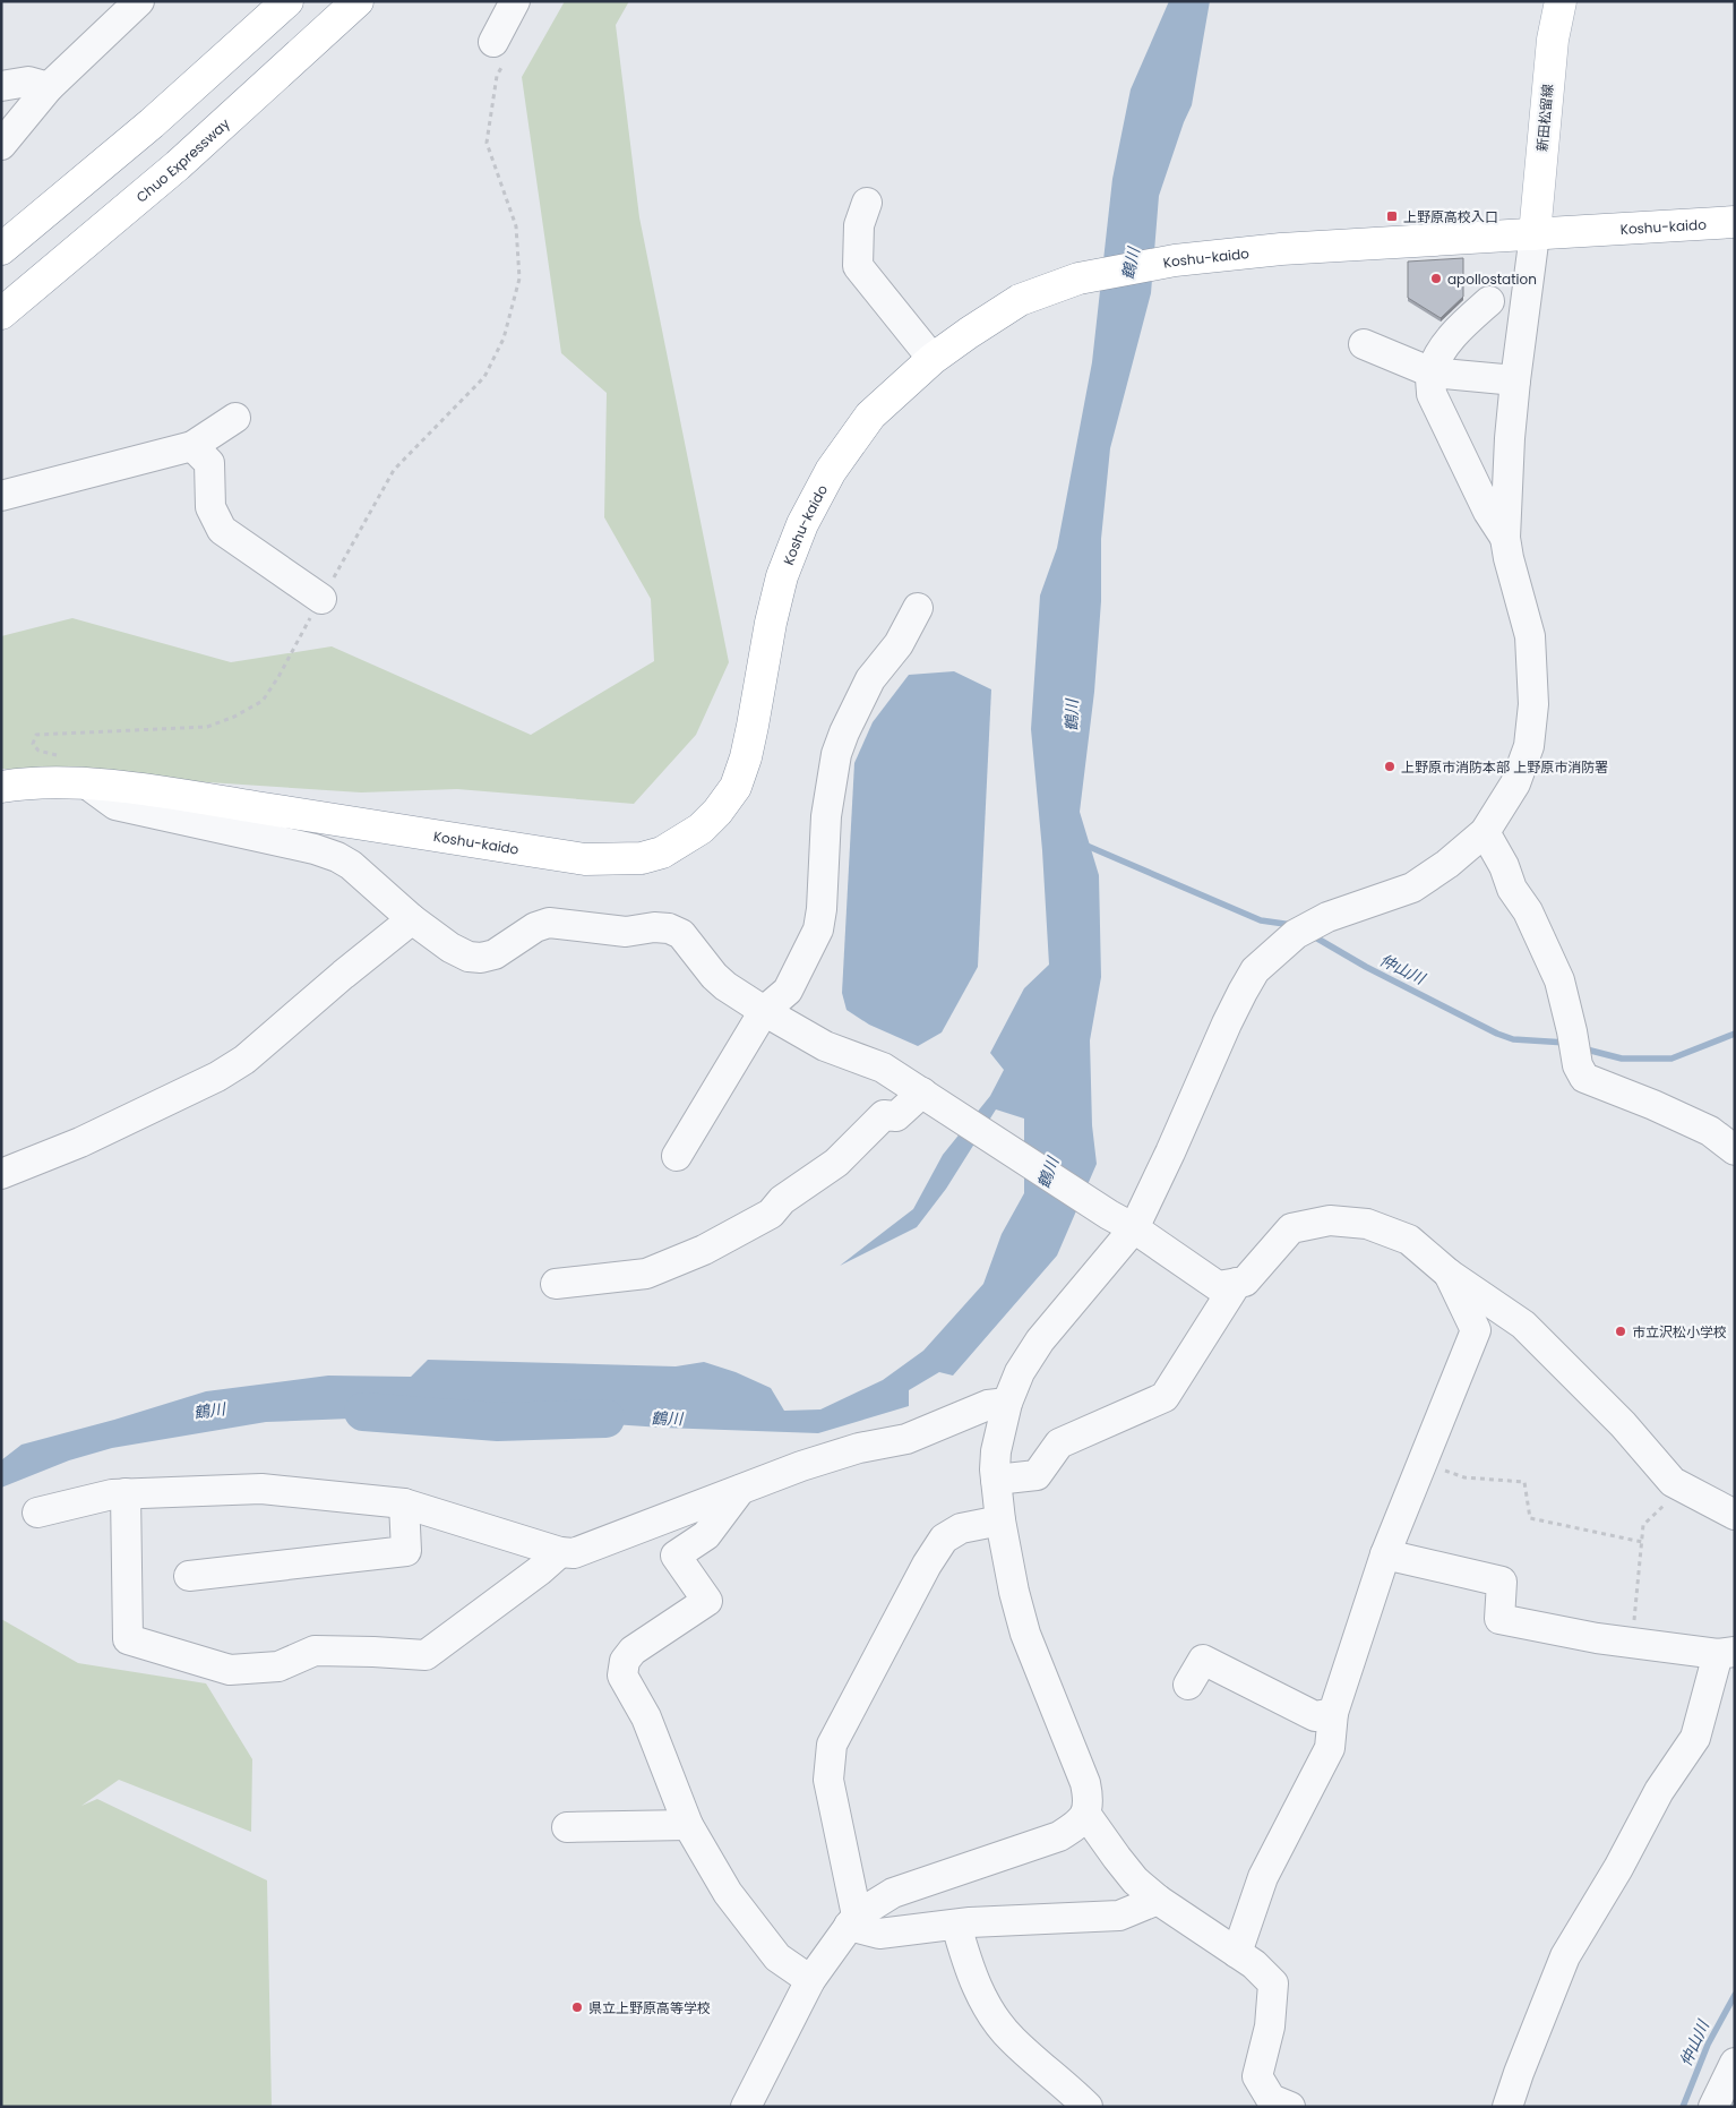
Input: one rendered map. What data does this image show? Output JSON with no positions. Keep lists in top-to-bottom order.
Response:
{
  "streets": {
    "main road": ["新田松留線", "Chuo Expressway", "Koshu-kaido"]
  },
  "crossings": [
    ["新田松留線", "Koshu-kaido"]
  ],
  "water": ["鶴川", "仲山川"],
  "places": {
    "transit": ["上野原高校入口"],
    "other": [
      "apollostation",
      "上野原市消防本部 上野原市消防署",
      "市立沢松小学校",
      "県立上野原高等学校"
    ]
  }
}
